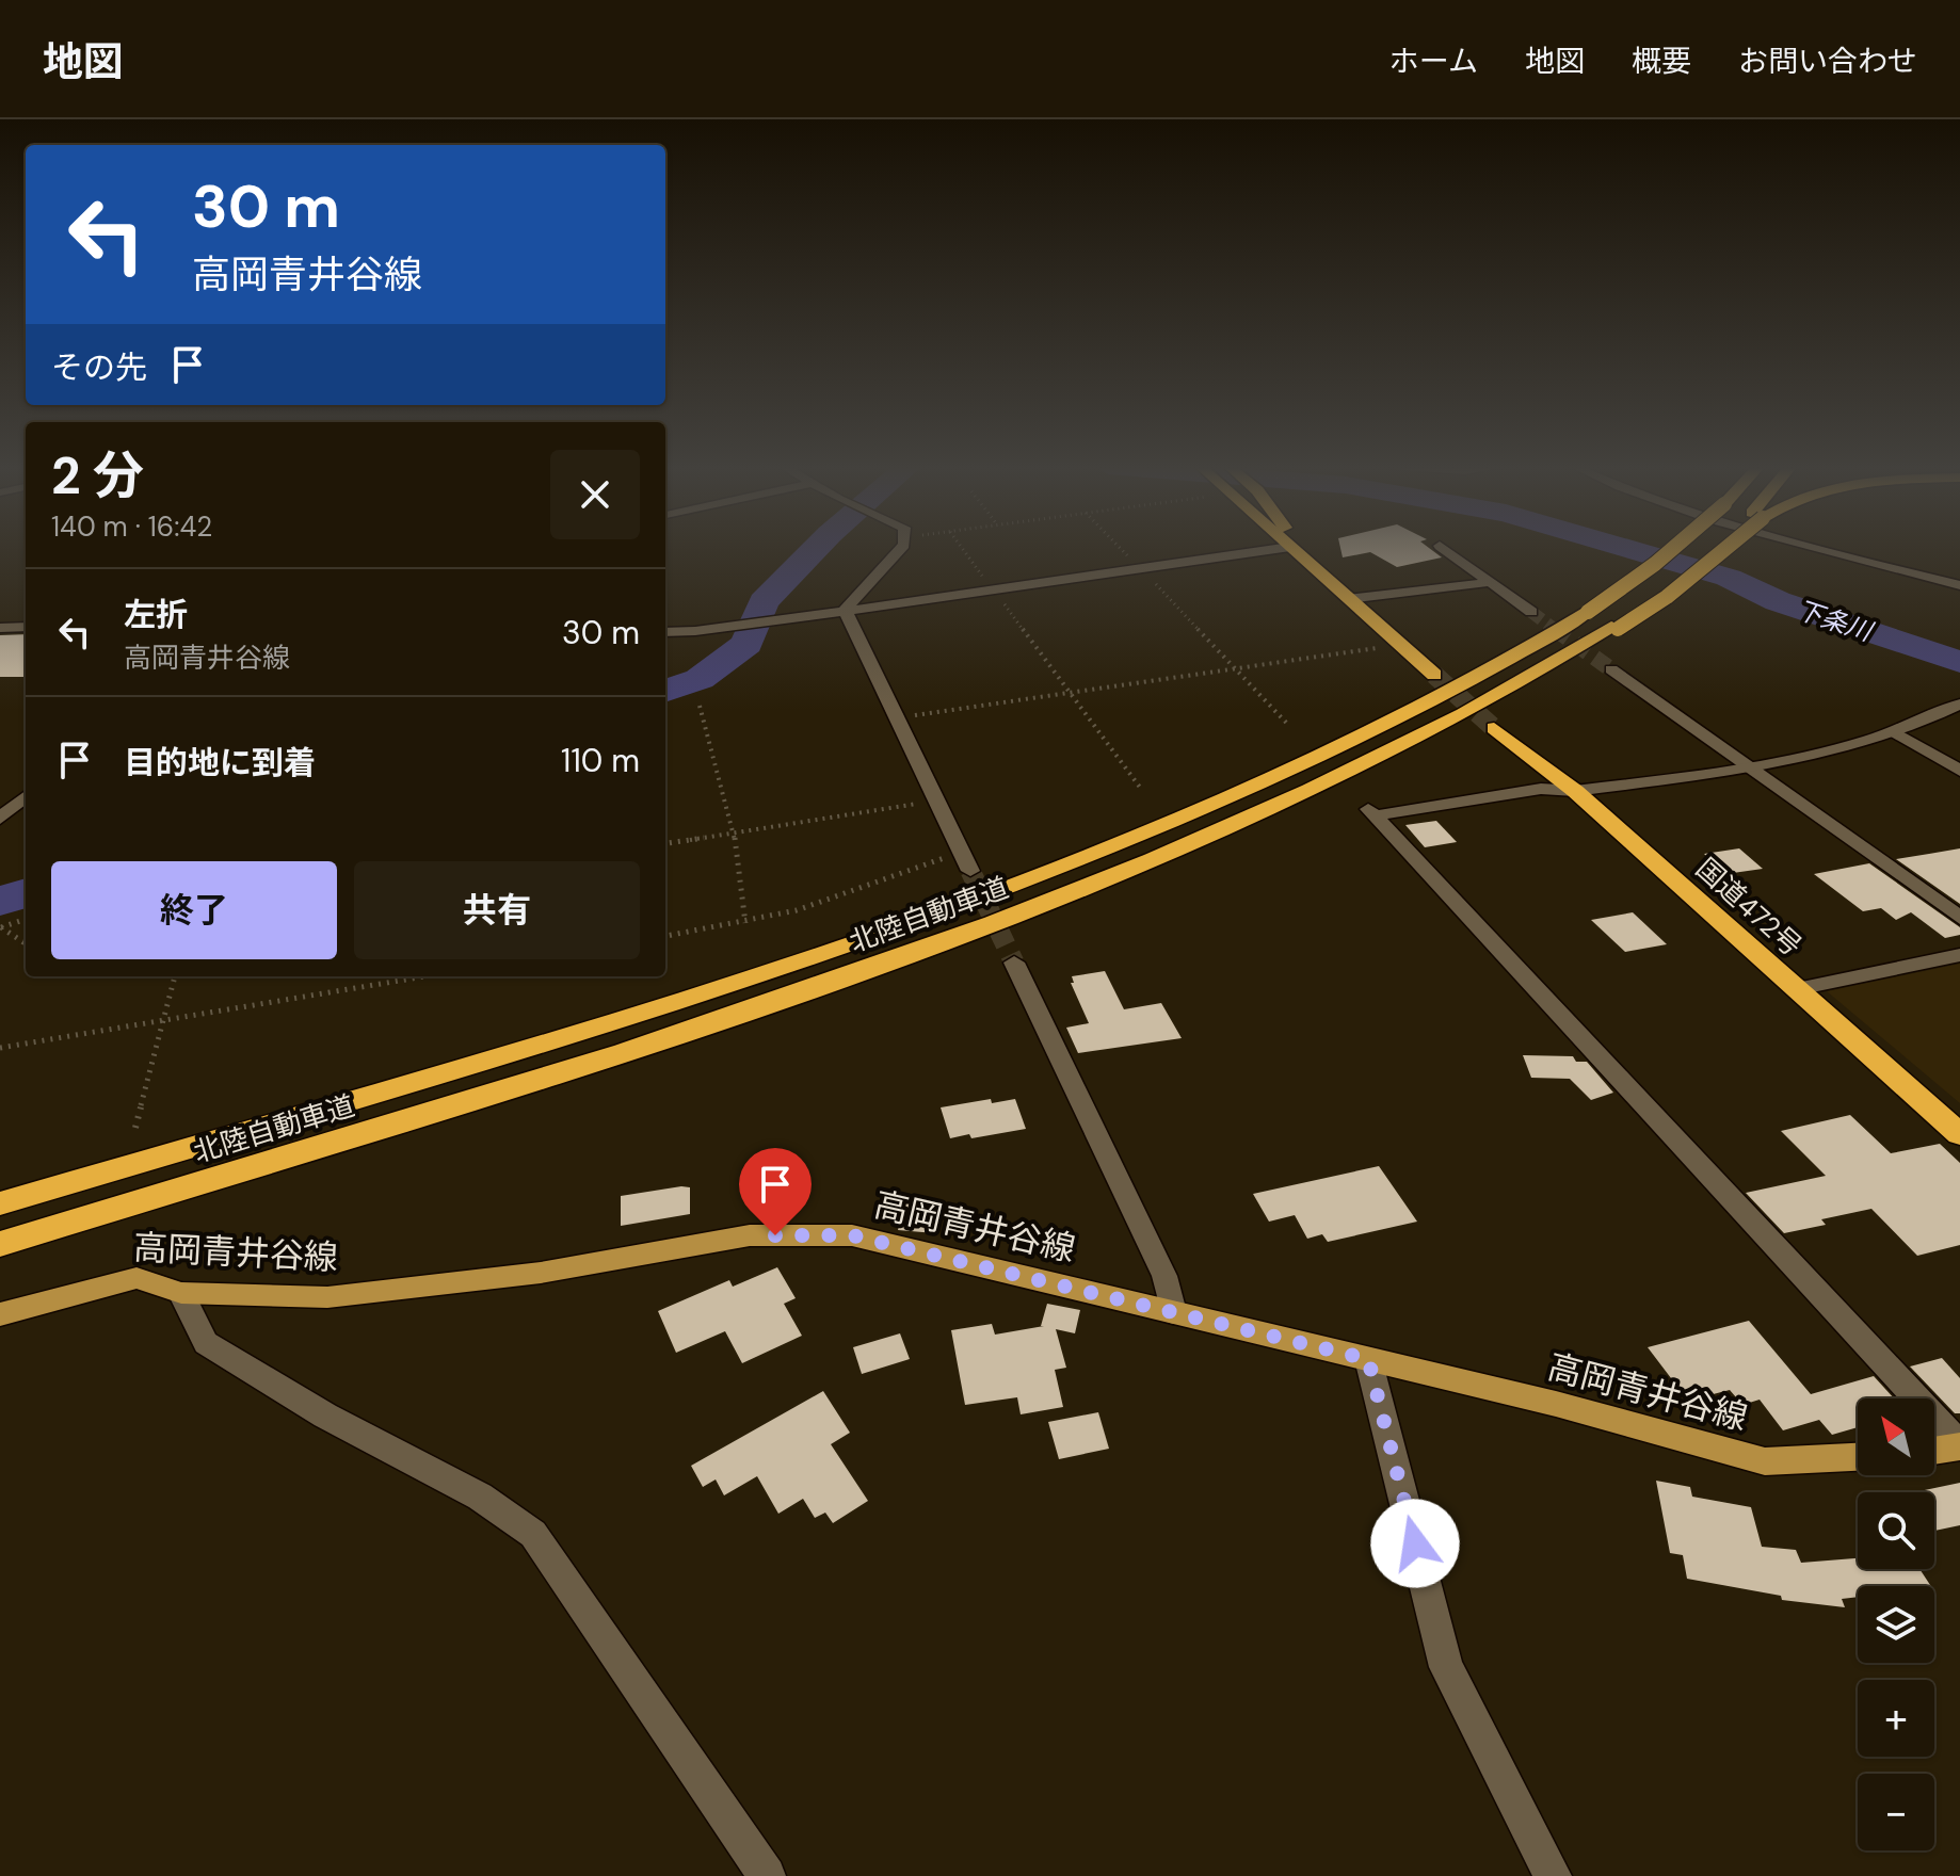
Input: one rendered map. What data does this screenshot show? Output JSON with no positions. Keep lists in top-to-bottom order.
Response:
{
  "streets": {
    "highway": ["国道472号", "北陸自動車道"],
    "main road": ["高岡青井谷線"]
  },
  "water": ["下条川"],
  "north": "top left",
  "page": {
    "header": "地図",
    "nav": [
      "ホーム",
      "地図",
      "概要",
      "お問い合わせ"
    ],
    "turn": ["30 m", "高岡青井谷線"],
    "then": "その先",
    "heading": ["2 分", "140 m · 16:42"],
    "list": [
      {
        "name": "左折",
        "note": "高岡青井谷線",
        "value": "30 m"
      },
      {
        "name": "目的地に到着",
        "value": "110 m"
      }
    ],
    "buttons": ["終了", "共有"],
    "map_buttons": ["+", "−"]
  }
}
